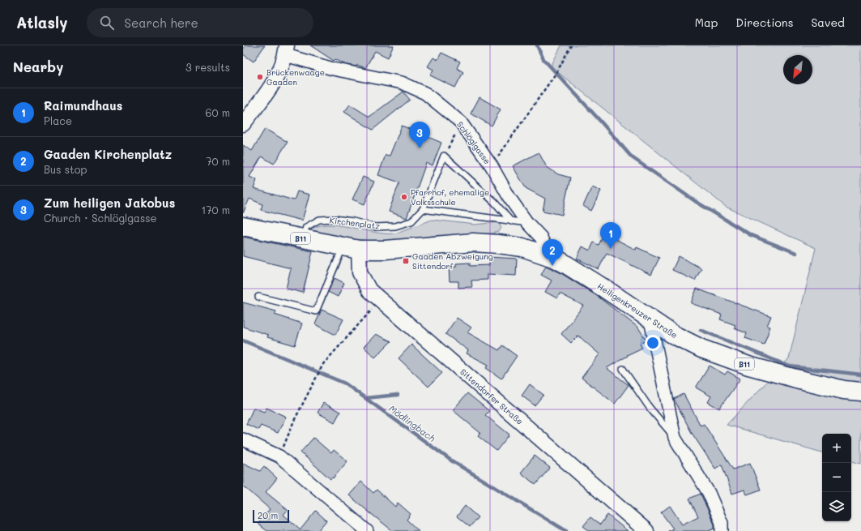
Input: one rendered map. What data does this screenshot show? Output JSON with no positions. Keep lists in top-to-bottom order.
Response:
{
  "streets": {
    "main road": ["B11", "Heiligenkreuzer Straße"],
    "street": ["Schlöglgasse", "Sittendorfer Straße"],
    "lane": ["Kirchenplatz"]
  },
  "crossings": [
    ["Schlöglgasse", "B11"],
    ["Schlöglgasse", "Heiligenkreuzer Straße"],
    ["Kirchenplatz", "B11"],
    ["B11", "Heiligenkreuzer Straße"],
    ["B11", "Sittendorfer Straße"]
  ],
  "water": ["Mödlingbach"],
  "places": {
    "other": ["Brückenwaage Gaaden", "Pfarrhof, ehemalige Volksschule"],
    "transit": ["Gaaden Abzweigung Sittendorf"]
  },
  "scale_bar": "20 m",
  "north": "bottom left",
  "page": {
    "header": "Atlasly",
    "search": "Search here",
    "nav": ["Map", "Directions", "Saved"],
    "heading": ["Nearby", "3 results"],
    "list": [
      {
        "mark": "1",
        "name": "Raimundhaus",
        "note": "Place",
        "value": "60 m"
      },
      {
        "mark": "2",
        "name": "Gaaden Kirchenplatz",
        "note": "Bus stop",
        "value": "70 m"
      },
      {
        "mark": "3",
        "name": "Zum heiligen Jakobus",
        "note": "Church · Schlöglgasse",
        "value": "170 m"
      }
    ],
    "pins": ["3", "1", "2"],
    "map_buttons": ["+", "−"],
    "scale": "20 m"
  }
}
